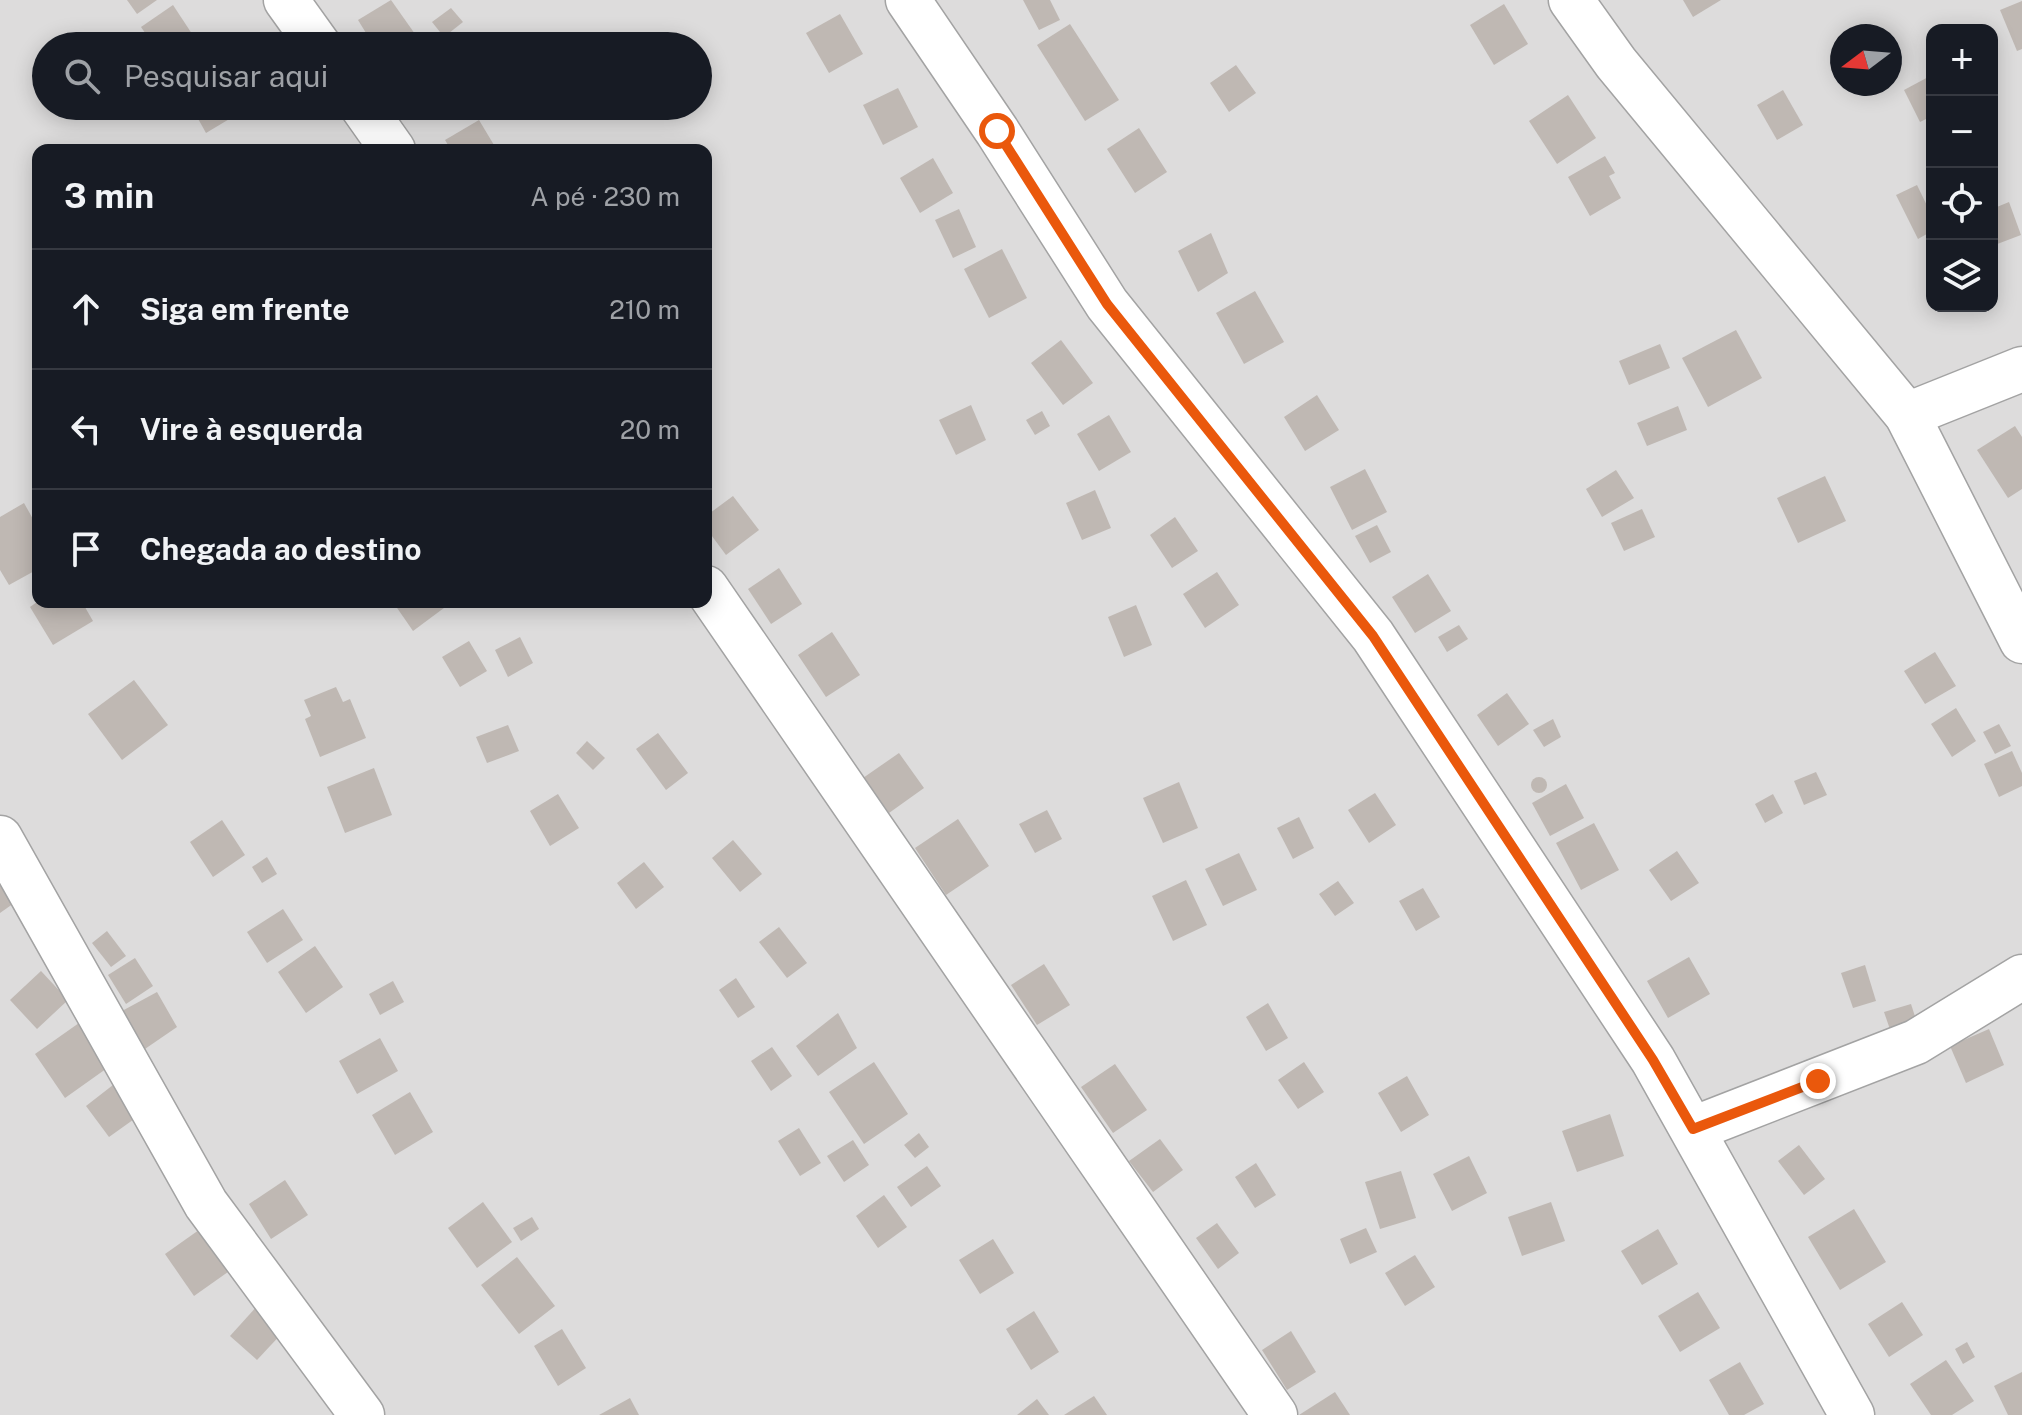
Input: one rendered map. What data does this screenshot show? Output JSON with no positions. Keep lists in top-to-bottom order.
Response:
{
  "north": "left",
  "page": {
    "map_buttons": ["+", "−"],
    "search": "Pesquisar aqui",
    "heading": ["3 min", "A pé · 230 m"],
    "list": [
      ["Siga em frente", "210 m"],
      ["Vire à esquerda", "20 m"],
      "Chegada ao destino"
    ]
  }
}
